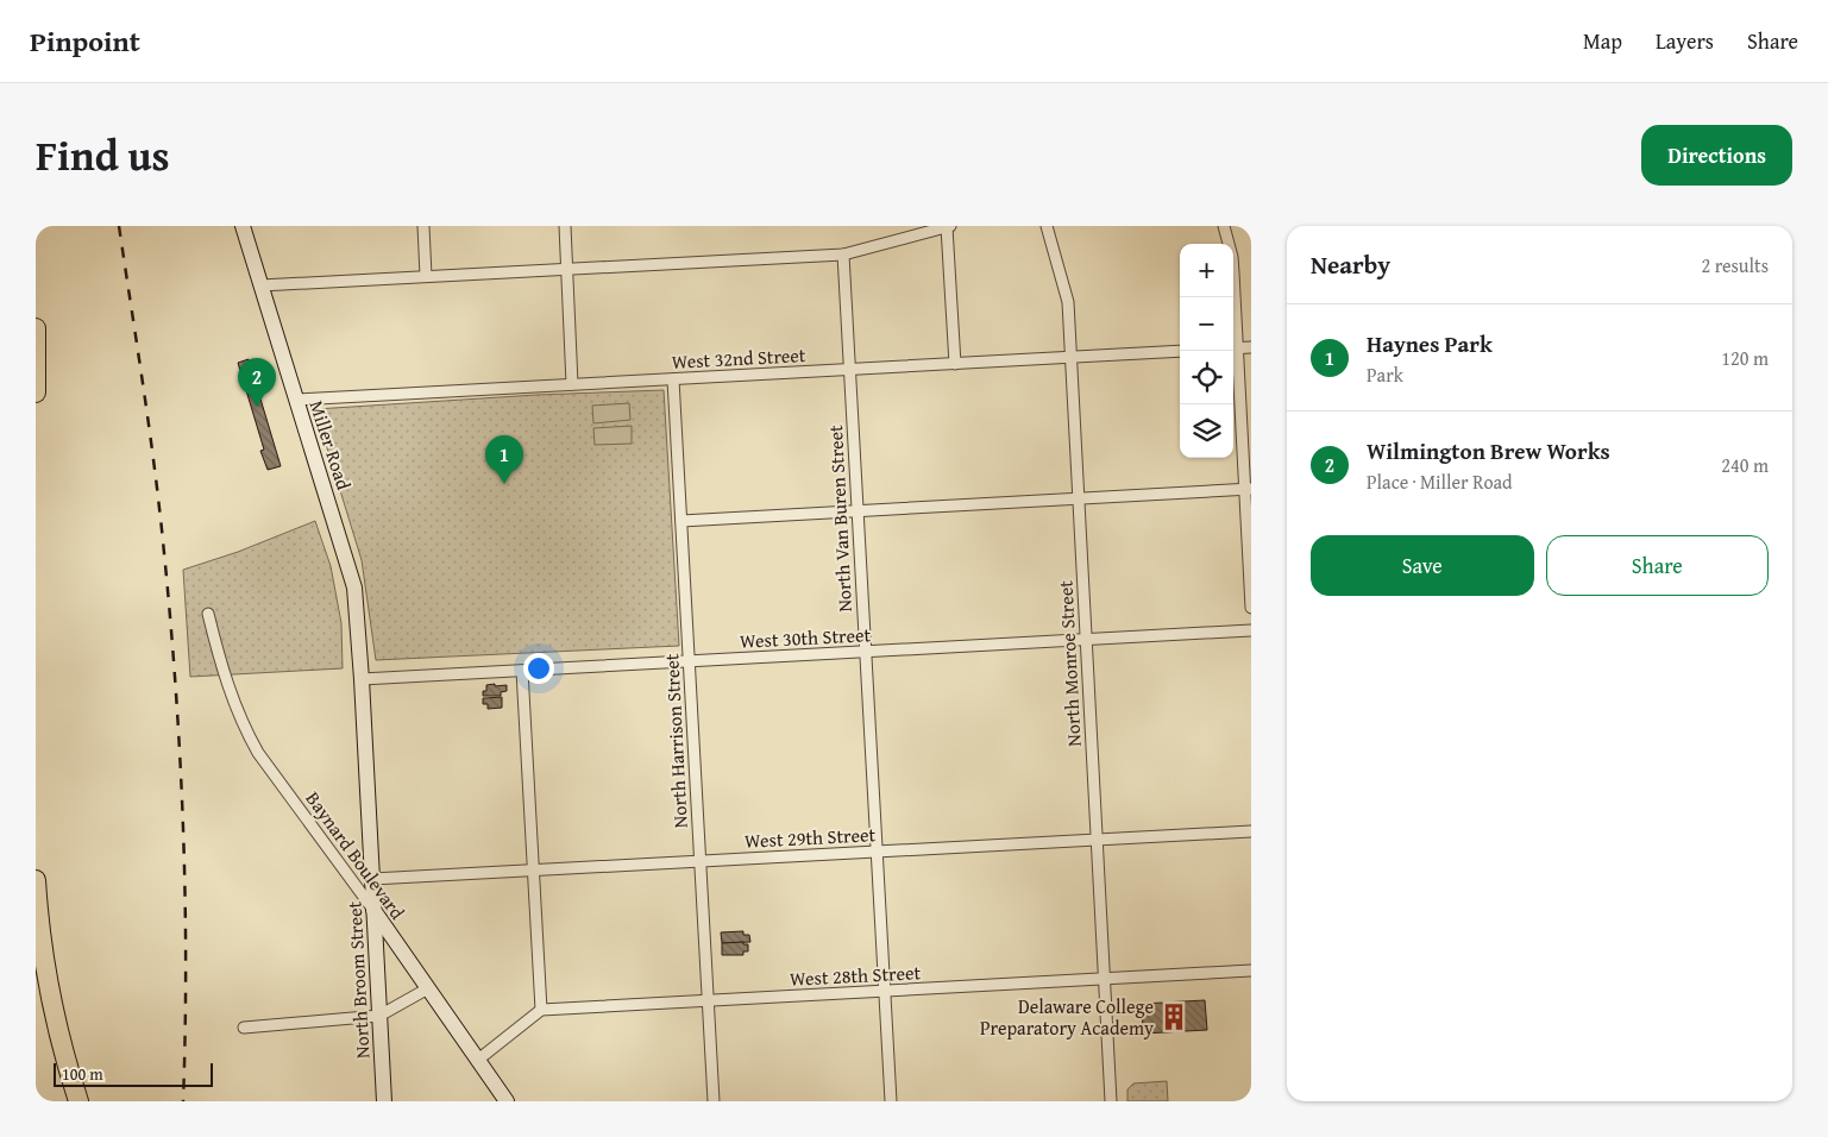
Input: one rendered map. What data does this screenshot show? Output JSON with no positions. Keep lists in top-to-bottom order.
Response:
{
  "streets": {
    "street": [
      "West 32nd Street",
      "Miller Road",
      "North Van Buren Street",
      "West 30th Street",
      "North Monroe Street",
      "North Harrison Street",
      "West 29th Street",
      "Baynard Boulevard",
      "West 28th Street",
      "North Broom Street"
    ]
  },
  "crossings": [
    ["West 32nd Street", "Miller Road"],
    ["West 32nd Street", "North Van Buren Street"],
    ["West 32nd Street", "North Monroe Street"],
    ["West 32nd Street", "North Harrison Street"],
    ["Miller Road", "West 30th Street"],
    ["Miller Road", "North Broom Street"],
    ["North Van Buren Street", "West 30th Street"],
    ["North Van Buren Street", "West 29th Street"],
    ["North Van Buren Street", "West 28th Street"],
    ["West 30th Street", "North Monroe Street"],
    ["West 30th Street", "North Harrison Street"],
    ["West 30th Street", "North Broom Street"],
    ["North Monroe Street", "West 29th Street"],
    ["North Monroe Street", "West 28th Street"],
    ["North Harrison Street", "West 29th Street"],
    ["North Harrison Street", "West 28th Street"],
    ["West 29th Street", "North Broom Street"],
    ["Baynard Boulevard", "North Broom Street"]
  ],
  "places": {
    "building": ["Delaware College Preparatory Academy"]
  },
  "scale_bar": "100 m",
  "page": {
    "header": "Pinpoint",
    "nav": ["Map", "Layers", "Share"],
    "title": "Find us",
    "buttons": [
      "Directions",
      ["Save", "Share"]
    ],
    "heading": ["Nearby", "2 results"],
    "map_buttons": ["+", "−"],
    "list": [
      {
        "mark": "1",
        "name": "Haynes Park",
        "note": "Park",
        "value": "120 m"
      },
      {
        "mark": "2",
        "name": "Wilmington Brew Works",
        "note": "Place · Miller Road",
        "value": "240 m"
      }
    ],
    "pins": ["2", "1"],
    "scale": "100 m"
  }
}
